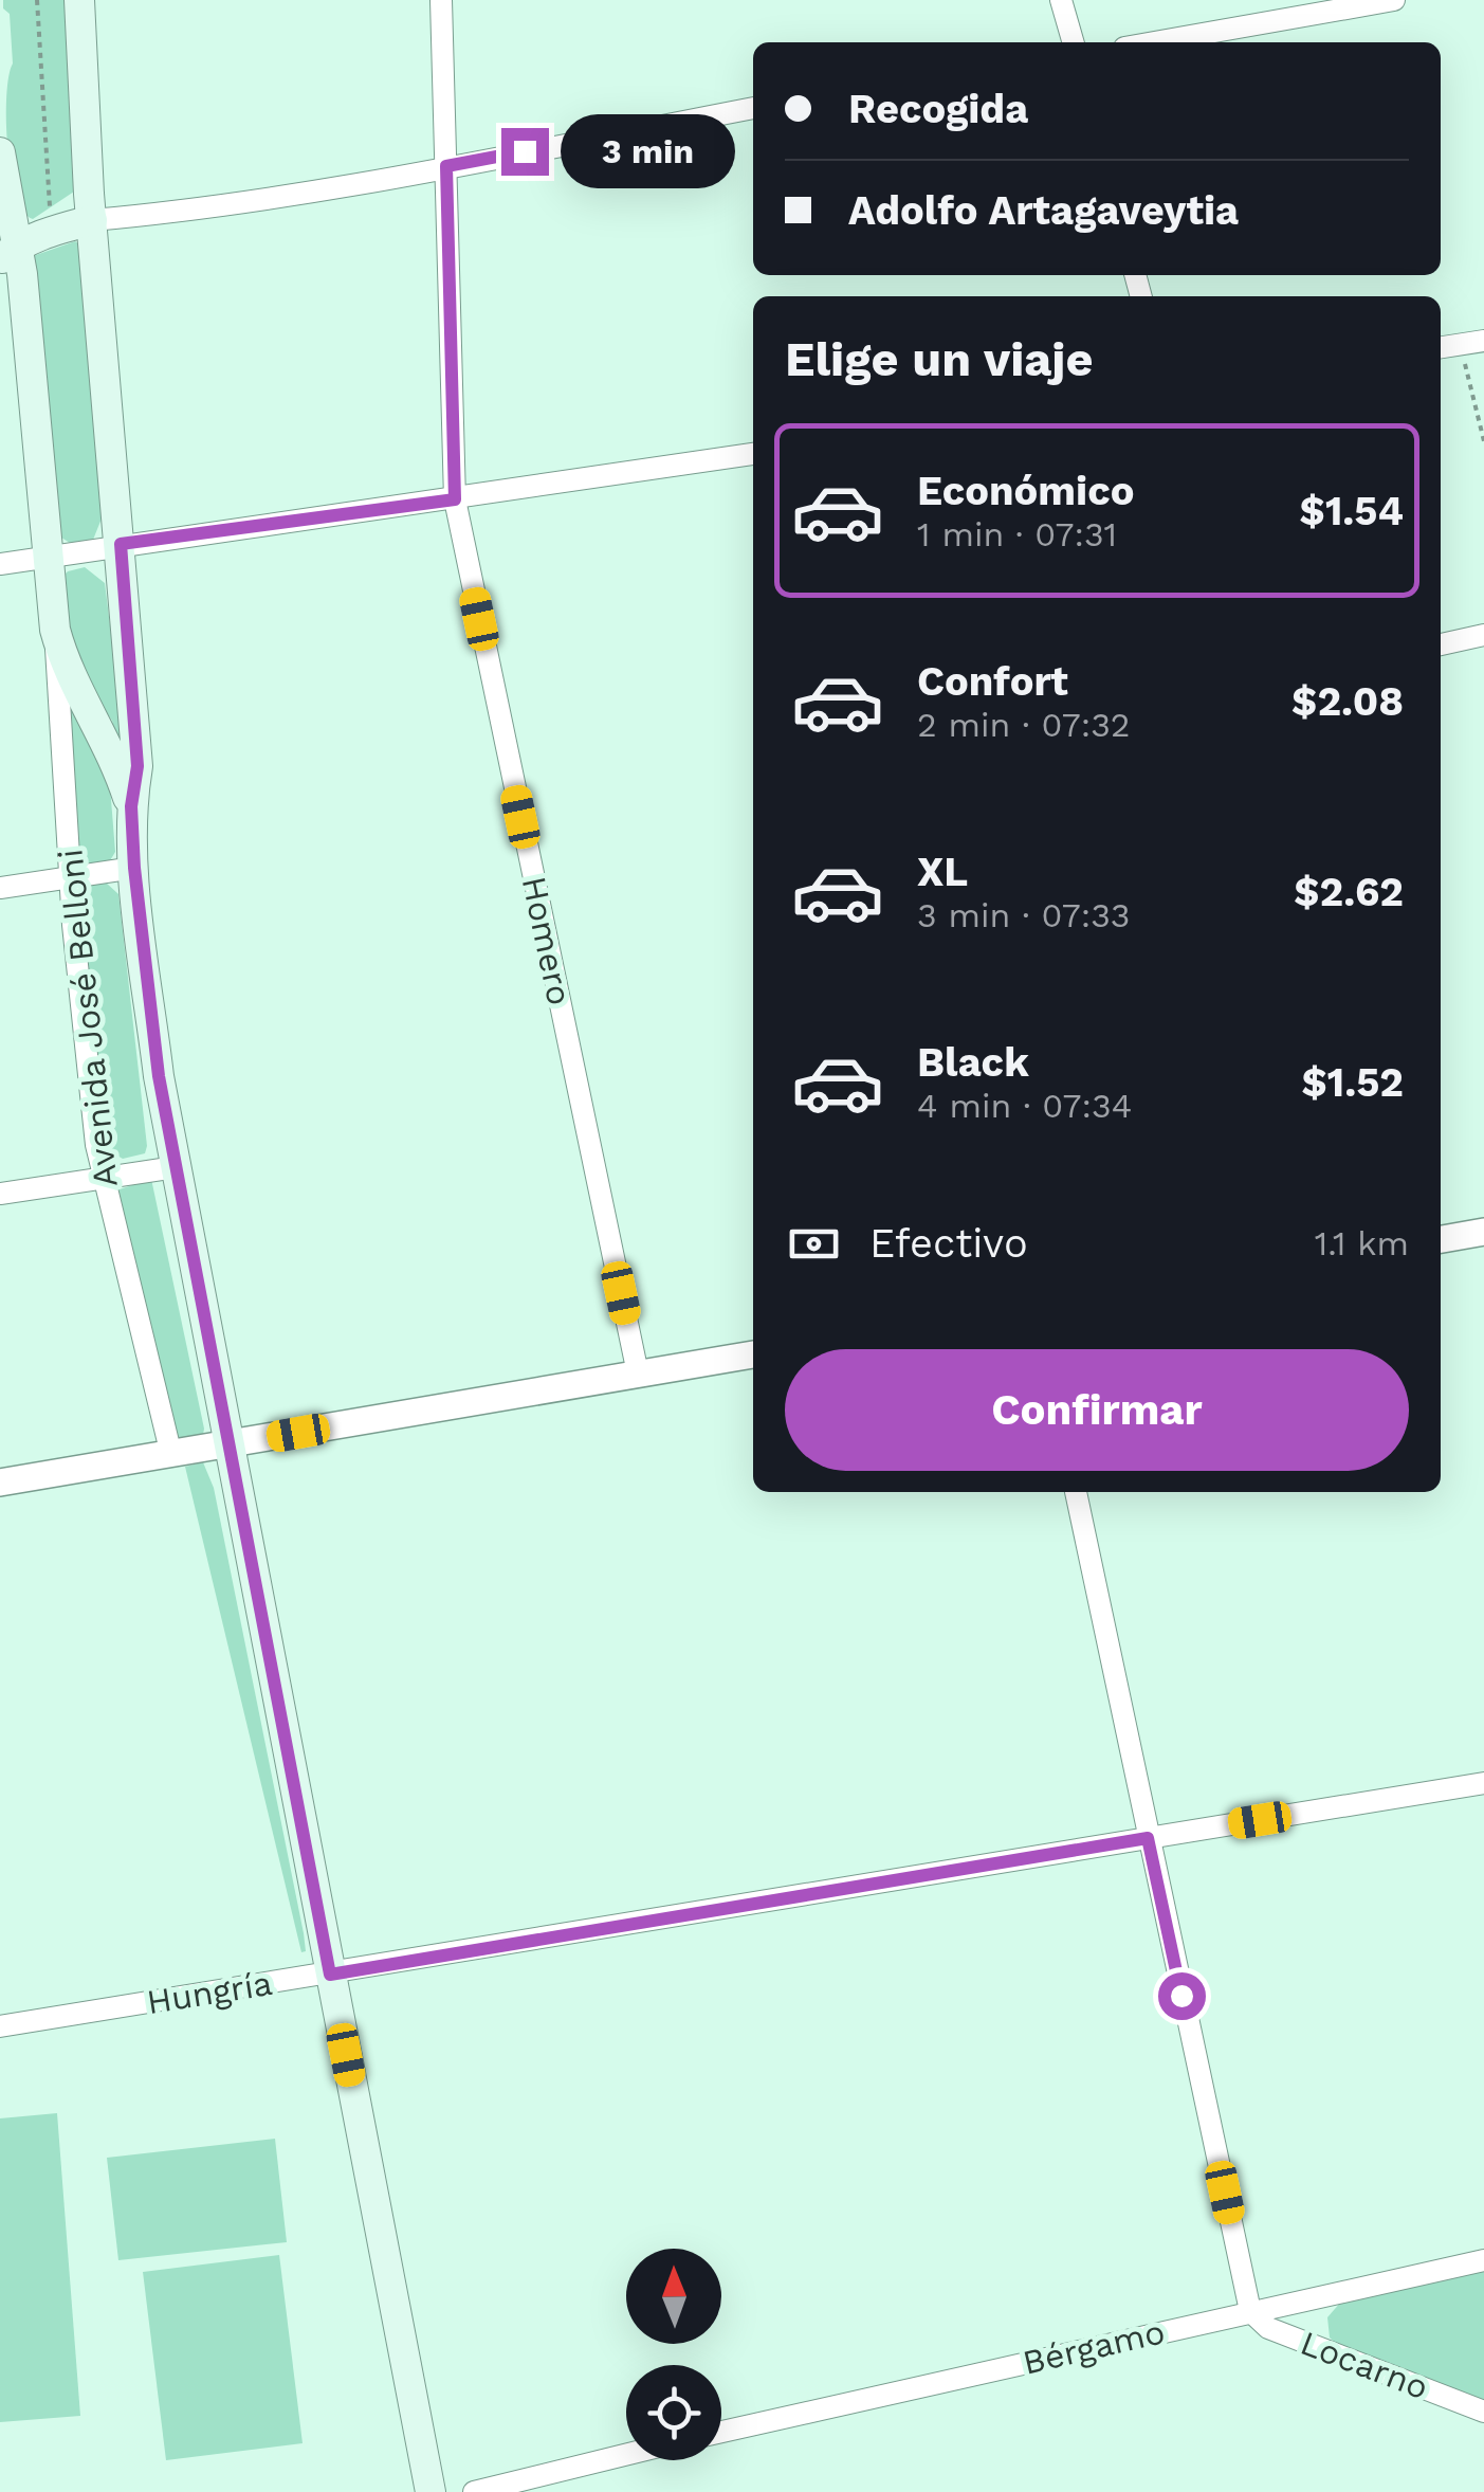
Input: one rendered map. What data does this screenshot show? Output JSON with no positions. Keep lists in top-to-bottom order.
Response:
{
  "streets": {
    "main road": ["Avenida José Belloni"],
    "street": [
      "Homero",
      "Hungría",
      "Bérgamo",
      "Locarno"
    ]
  },
  "crossings": [
    ["Avenida José Belloni", "Hungría"],
    ["Bérgamo", "Locarno"]
  ],
  "north": "top",
  "page": {
    "banner": ["Recogida", "Adolfo Artagaveytia"],
    "bubble": "3 min",
    "heading": "Elige un viaje",
    "list": [
      {
        "name": "Económico",
        "note": "1 min · 07:31",
        "value": "$1.54"
      },
      {
        "name": "Confort",
        "note": "2 min · 07:32",
        "value": "$2.08"
      },
      {
        "name": "XL",
        "note": "3 min · 07:33",
        "value": "$2.62"
      },
      {
        "name": "Black",
        "note": "4 min · 07:34",
        "value": "$1.52"
      }
    ],
    "pay": ["Efectivo", "1.1 km"],
    "buttons": "Confirmar"
  }
}
